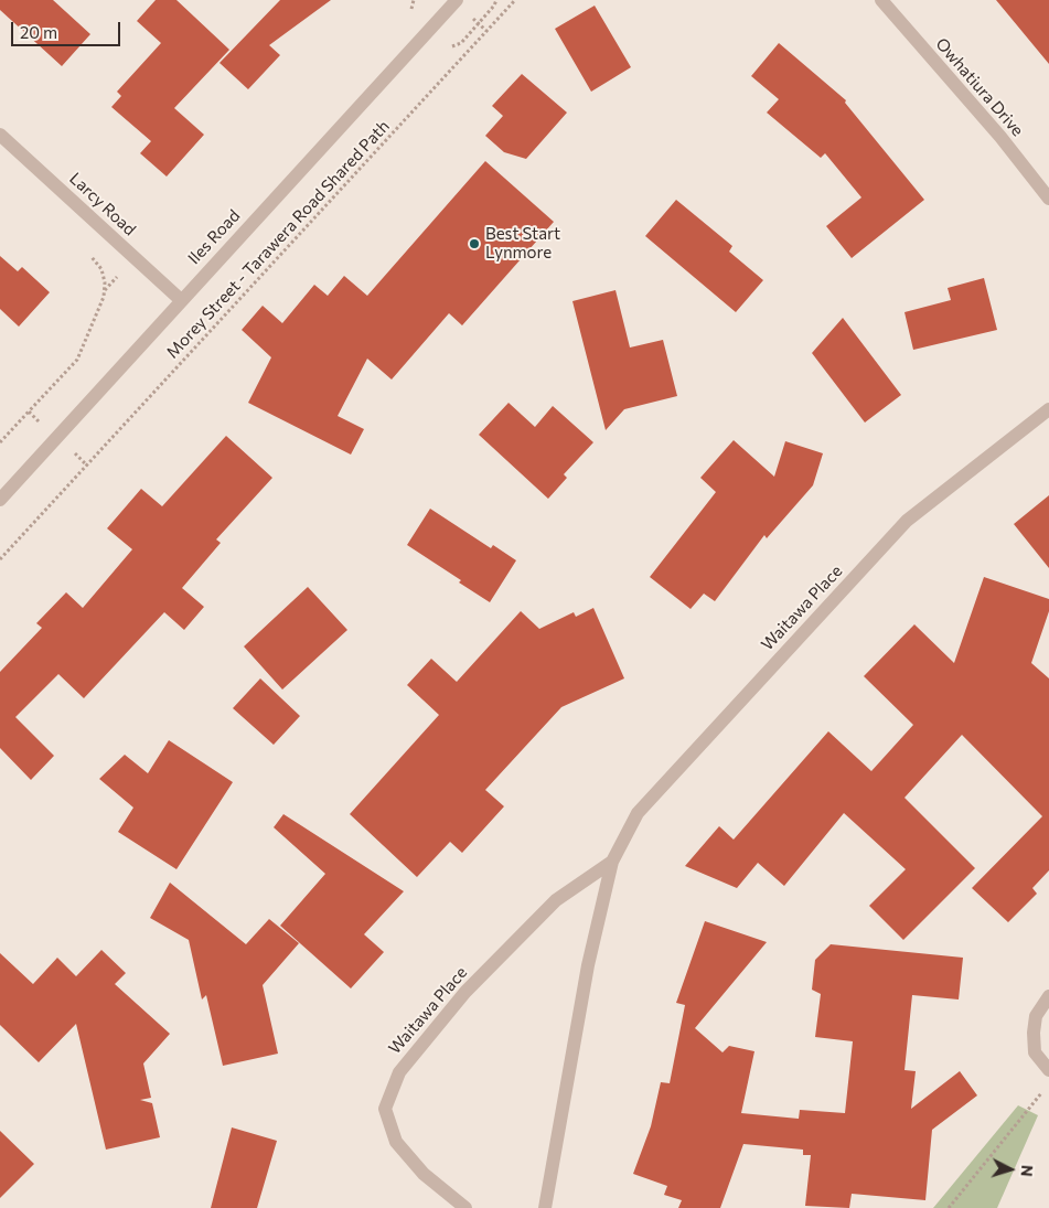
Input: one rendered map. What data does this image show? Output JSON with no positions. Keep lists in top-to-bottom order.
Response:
{
  "streets": {
    "street": [
      "Owhatiura Drive",
      "Larcy Road",
      "Iles Road",
      "Waitawa Place"
    ],
    "path": ["Morey Street - Tarawera Road Shared Path"]
  },
  "crossings": [
    ["Larcy Road", "Iles Road"]
  ],
  "places": ["Best Start Lynmore"],
  "scale_bar": "20 m",
  "north": "right"
}
